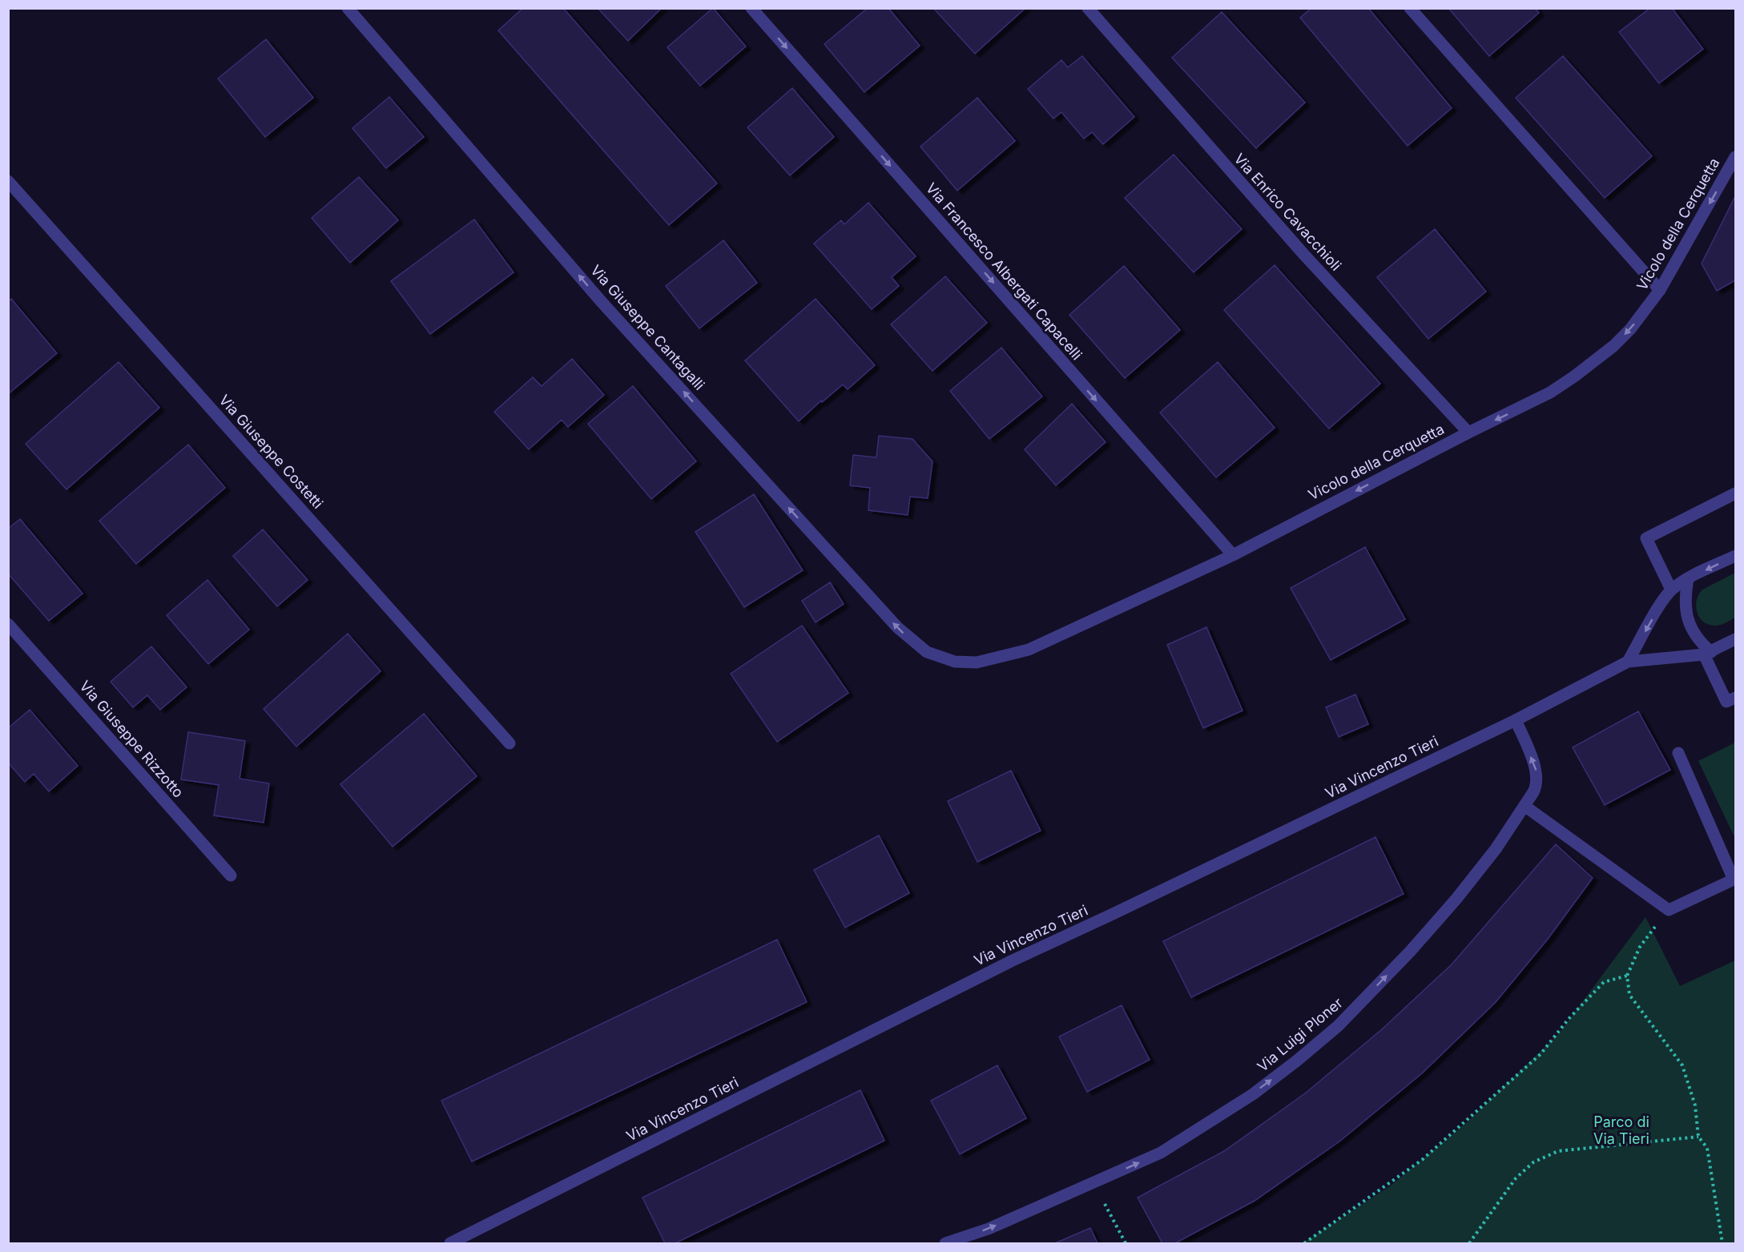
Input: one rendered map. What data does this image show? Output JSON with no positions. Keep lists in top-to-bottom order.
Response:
{
  "streets": {
    "street": [
      "Via Enrico Cavacchioli",
      "Vicolo della Cerquetta",
      "Via Francesco Albergati Capacelli",
      "Via Giuseppe Cantagalli",
      "Via Giuseppe Costetti",
      "Via Giuseppe Rizzotto",
      "Via Vincenzo Tieri",
      "Via Luigi Ploner"
    ]
  },
  "crossings": [
    ["Via Enrico Cavacchioli", "Vicolo della Cerquetta"],
    ["Vicolo della Cerquetta", "Via Francesco Albergati Capacelli"],
    ["Vicolo della Cerquetta", "Via Giuseppe Cantagalli"],
    ["Via Vincenzo Tieri", "Via Luigi Ploner"]
  ],
  "one_way": [
    "Vicolo della Cerquetta",
    "Via Francesco Albergati Capacelli",
    "Via Giuseppe Cantagalli",
    "Via Luigi Ploner"
  ],
  "parks": ["Parco di Via Tieri"]
}
